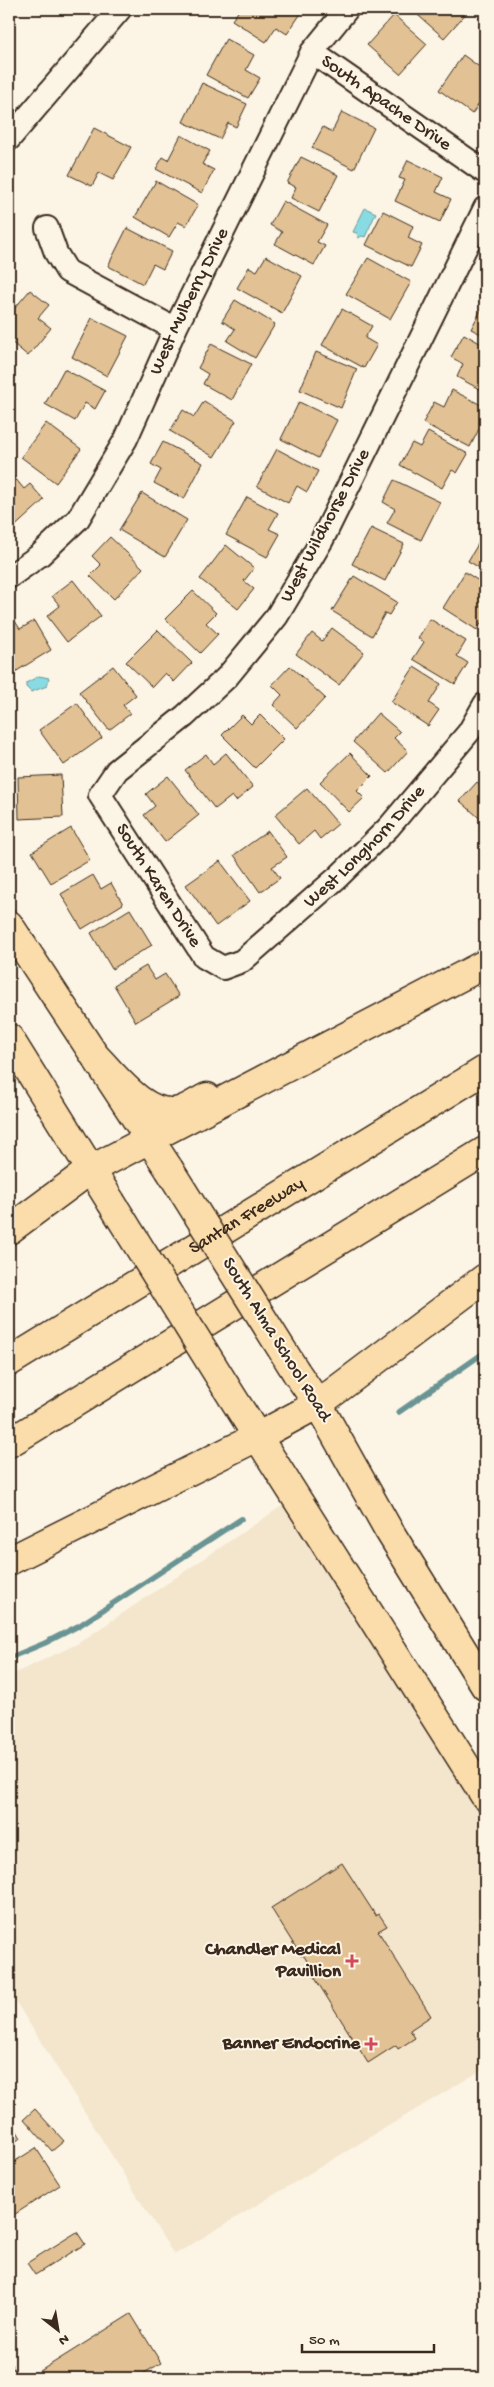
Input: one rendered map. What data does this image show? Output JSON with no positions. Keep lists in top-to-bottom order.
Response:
{
  "streets": {
    "main road": ["Santan Freeway", "South Alma School Road"],
    "street": [
      "South Apache Drive",
      "West Mulberry Drive",
      "West Wildhorse Drive",
      "West Longhorn Drive",
      "South Karen Drive"
    ]
  },
  "crossings": [
    ["South Apache Drive", "West Mulberry Drive"],
    ["West Wildhorse Drive", "South Karen Drive"],
    ["West Longhorn Drive", "South Karen Drive"]
  ],
  "places": {
    "health": ["Chandler Medical Pavillion", "Banner Endocrine"]
  },
  "scale_bar": "50 m",
  "north": "bottom right"
}
